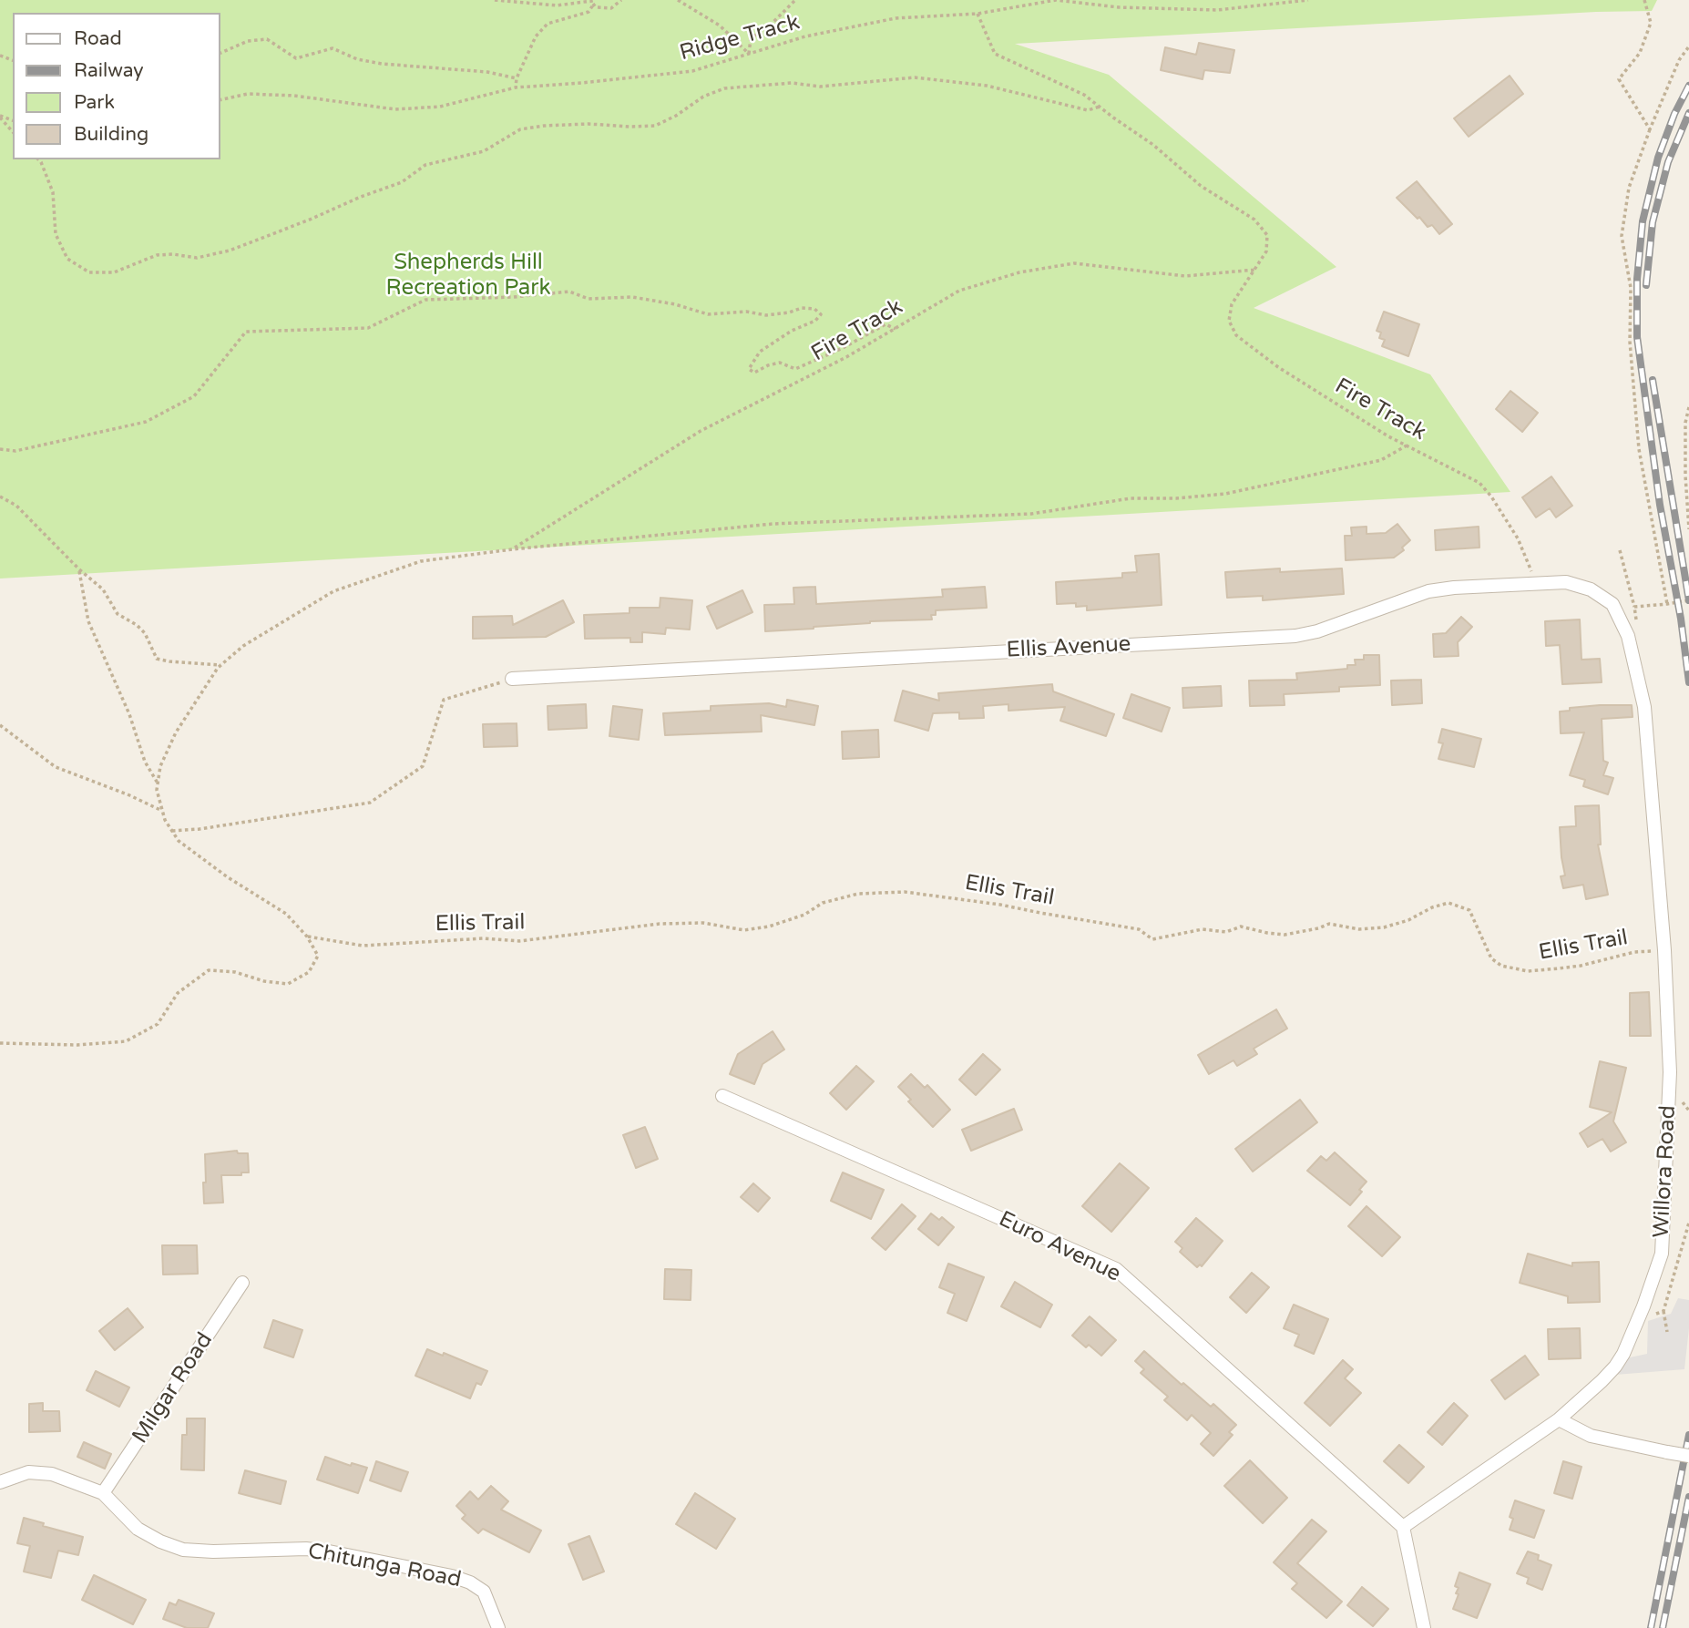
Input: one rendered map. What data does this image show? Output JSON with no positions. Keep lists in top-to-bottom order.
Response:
{
  "streets": {
    "street": [
      "Ellis Avenue",
      "Willora Road",
      "Euro Avenue",
      "Milgar Road",
      "Chitunga Road"
    ],
    "path": ["Ridge Track", "Fire Track", "Ellis Trail"]
  },
  "crossings": [
    ["Ridge Track", "Fire Track"],
    ["Fire Track", "Ellis Avenue"],
    ["Ellis Avenue", "Willora Road"],
    ["Ellis Trail", "Willora Road"],
    ["Willora Road", "Euro Avenue"],
    ["Milgar Road", "Chitunga Road"]
  ],
  "parks": ["Shepherds Hill Recreation Park"],
  "legend": [
    "Road",
    "Railway",
    "Park",
    "Building"
  ]
}
